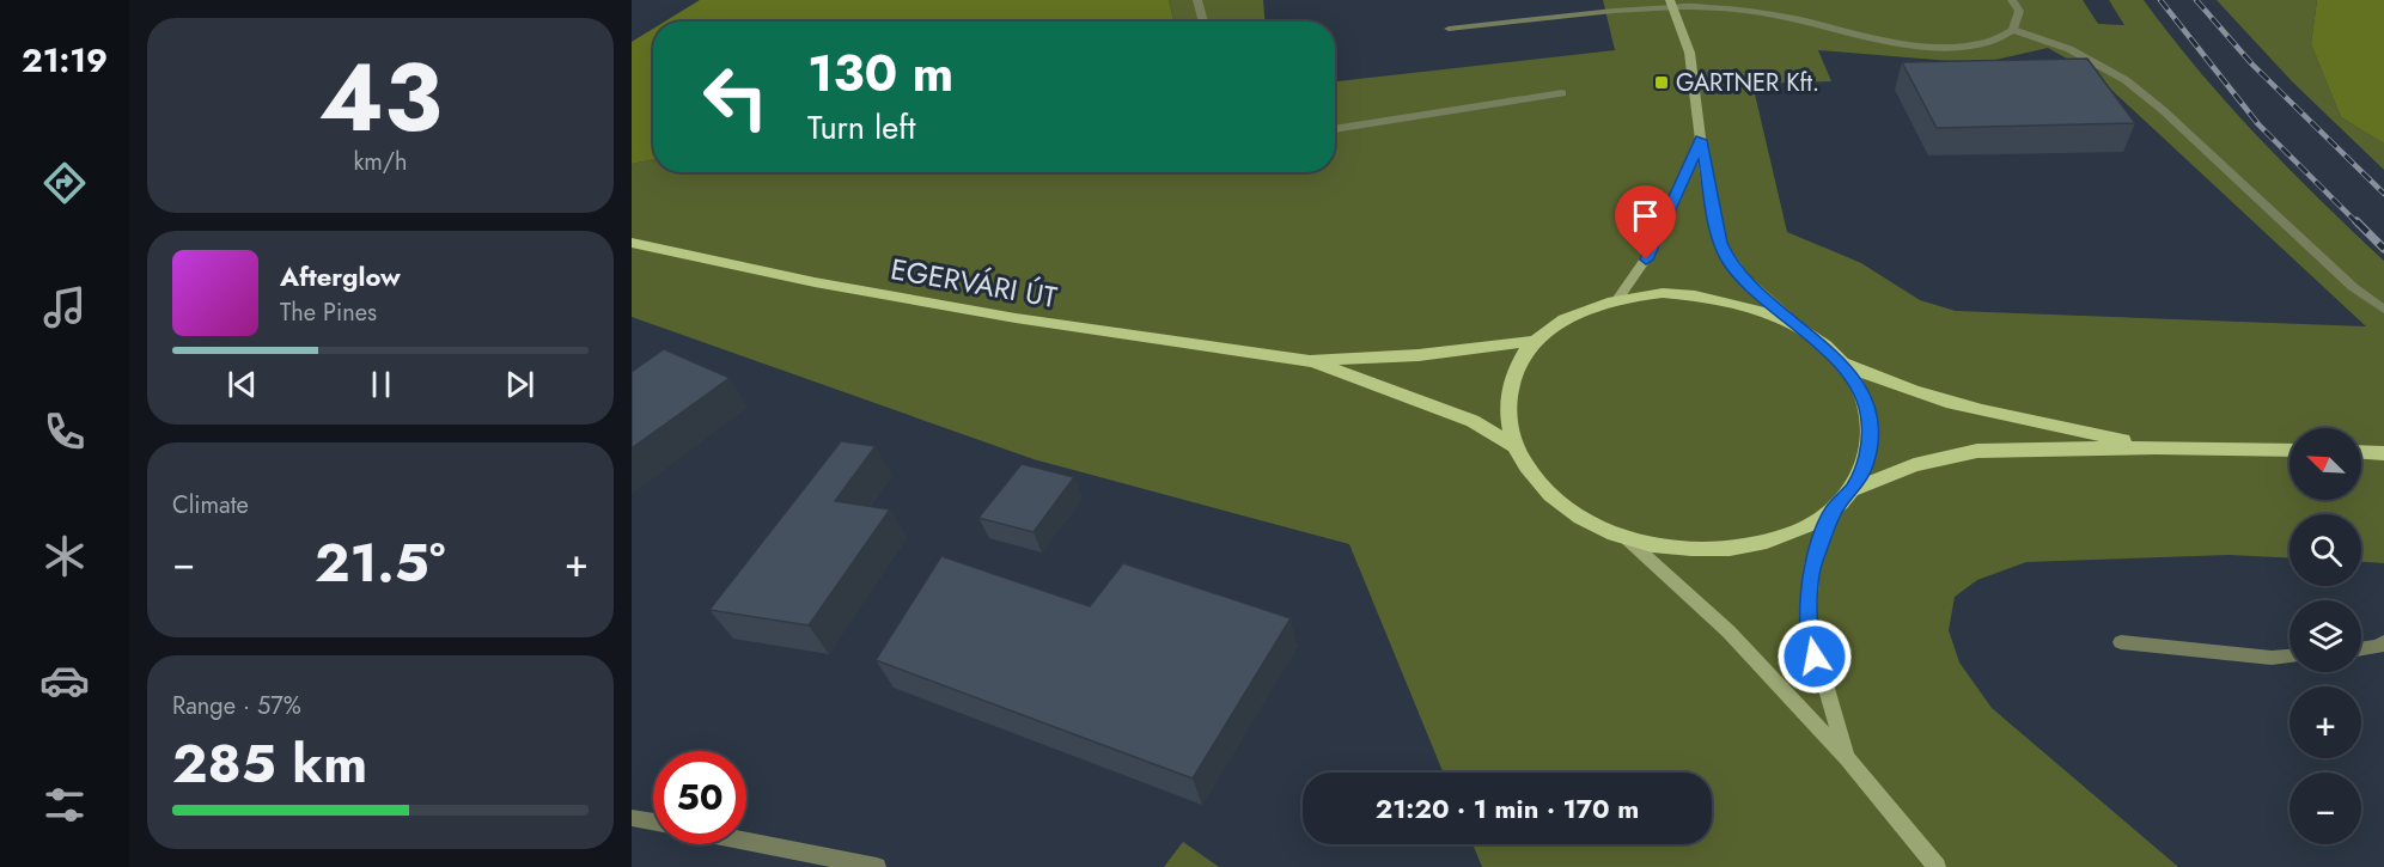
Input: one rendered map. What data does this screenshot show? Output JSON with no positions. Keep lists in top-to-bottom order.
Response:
{
  "streets": {
    "main road": ["EGERVÁRI ÚT"]
  },
  "places": {
    "transit": ["GARTNER Kft."]
  },
  "north": "top left",
  "page": {
    "tabs": "21:19",
    "tile": [
      ["43", "km/h"],
      "Climate",
      ["Range · 57%", "285 km"]
    ],
    "turn": ["130 m", "Turn left"],
    "song": ["Afterglow", "The Pines"],
    "map_buttons": ["+", "−"],
    "heat": ["−", "21.5°", "+"],
    "limit": "50",
    "trip": "21:20 · 1 min · 170 m"
  }
}
